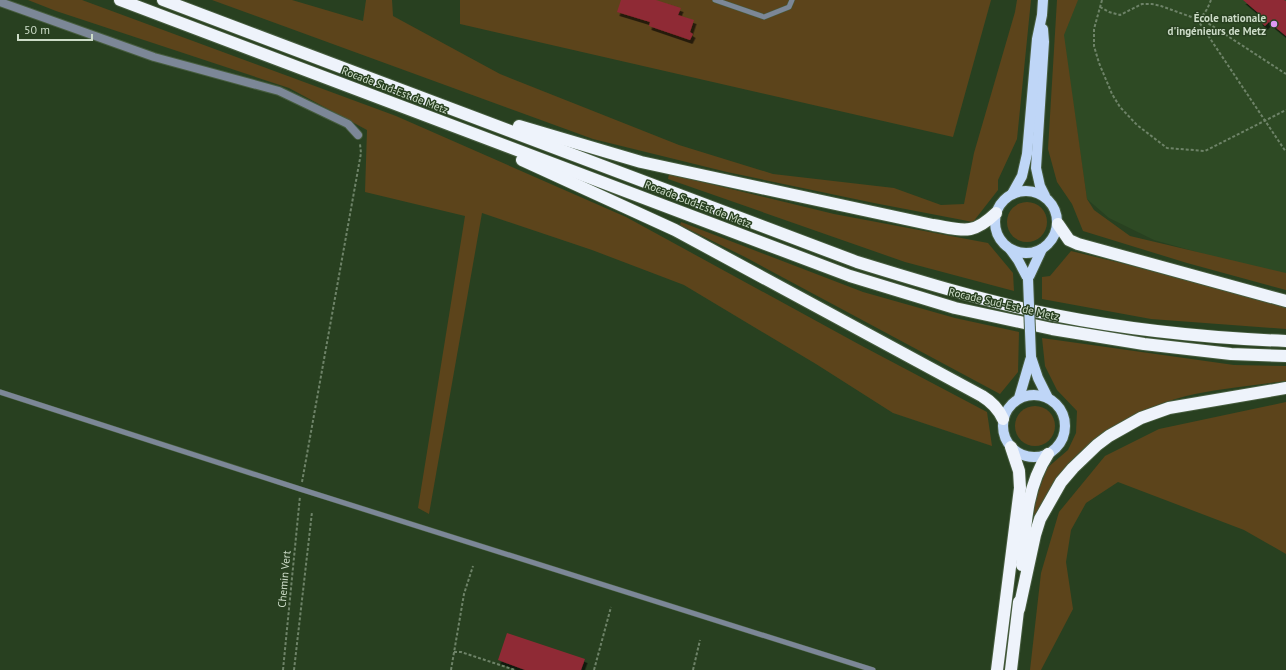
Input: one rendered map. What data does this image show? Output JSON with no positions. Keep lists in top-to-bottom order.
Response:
{
  "streets": {
    "highway": ["Rocade Sud-Est de Metz"],
    "path": ["Chemin Vert"]
  },
  "places": ["École nationale d'ingénieurs de Metz"],
  "scale_bar": "50 m"
}
